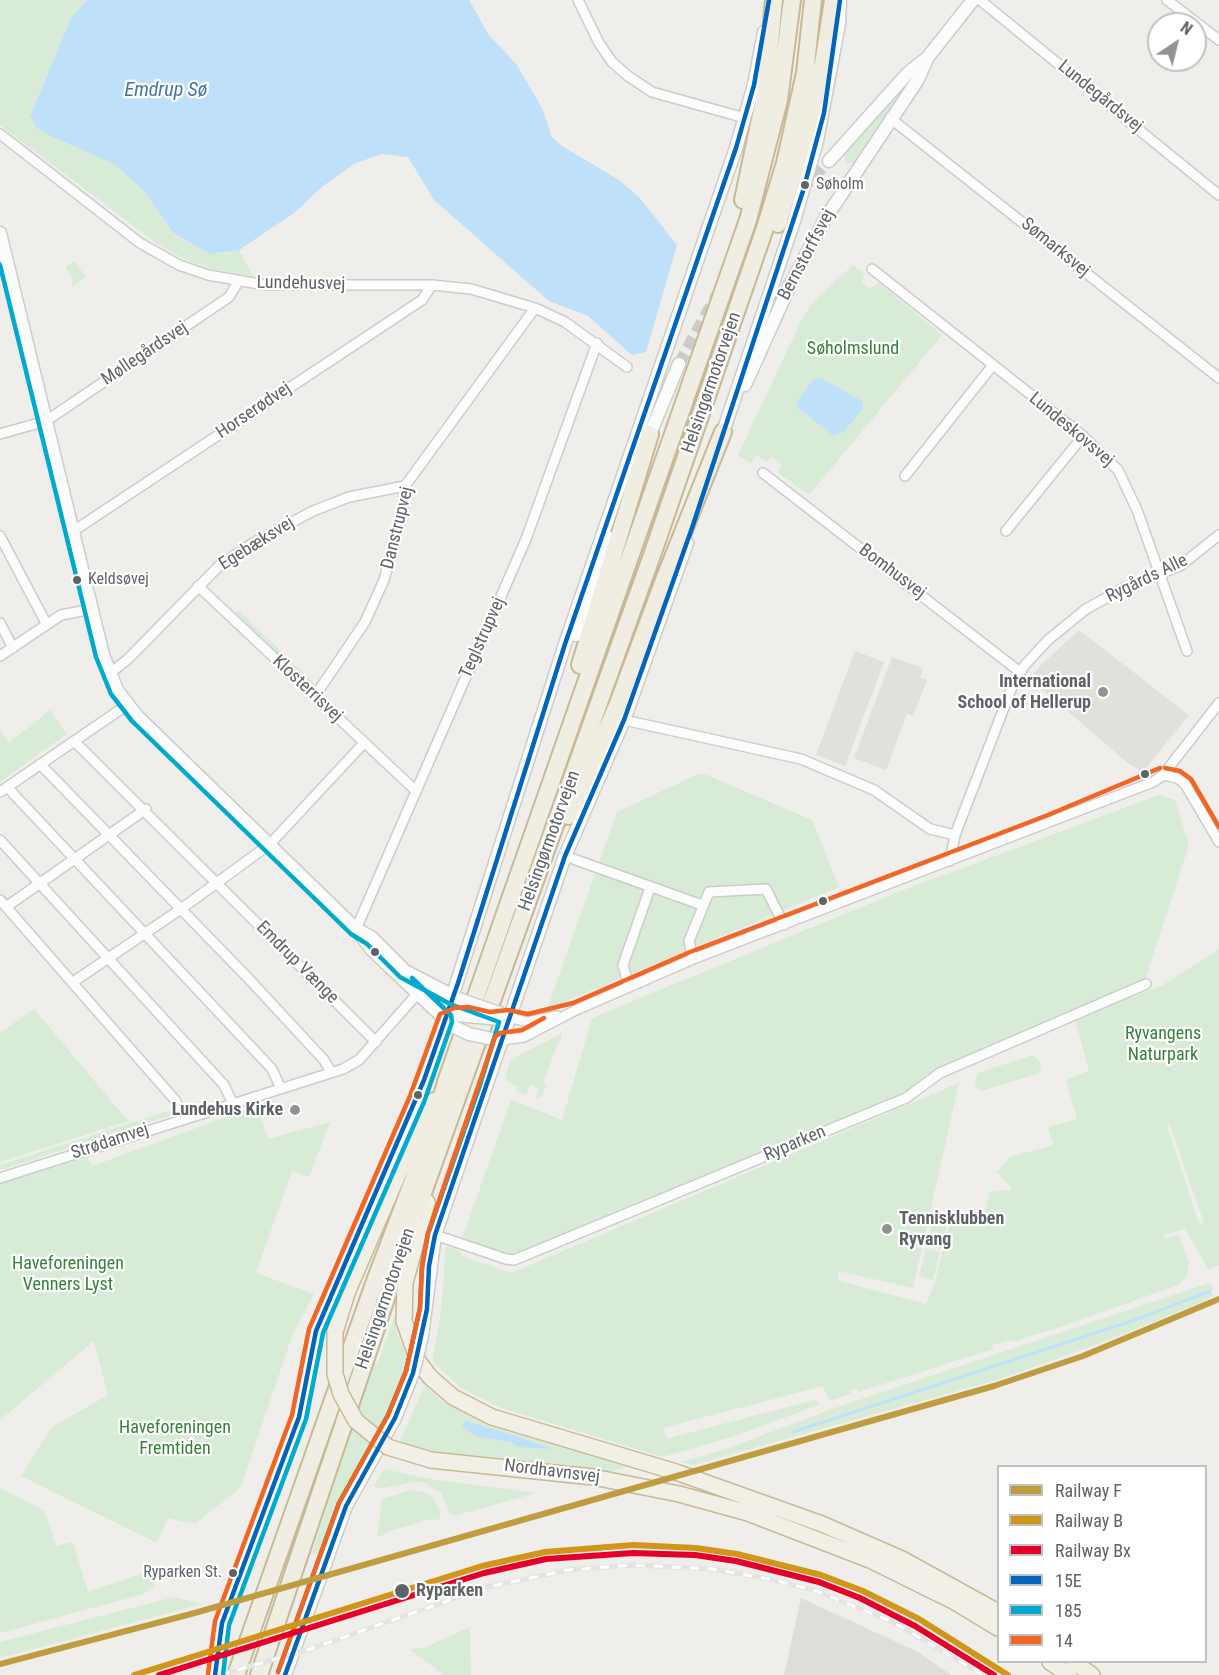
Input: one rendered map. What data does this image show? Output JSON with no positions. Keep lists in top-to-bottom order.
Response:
{
  "streets": {
    "highway": ["Helsingørmotorvejen", "Nordhavnsvej"],
    "street": [
      "Lundegårdsvej",
      "Sømarksvej",
      "Bernstorffsvej",
      "Lundehusvej",
      "Møllegårdsvej",
      "Horserødvej",
      "Lundeskovsvej",
      "Danstrupvej",
      "Egebæksvej",
      "Bomhusvej",
      "Rygårds Alle",
      "Teglstrupvej",
      "Klosterrisvej",
      "Emdrup Vænge",
      "Strødamvej",
      "Ryparken"
    ]
  },
  "crossings": [
    ["Sømarksvej", "Bernstorffsvej"],
    ["Lundehusvej", "Møllegårdsvej"],
    ["Lundehusvej", "Horserødvej"],
    ["Lundehusvej", "Danstrupvej"],
    ["Lundehusvej", "Teglstrupvej"],
    ["Helsingørmotorvejen", "Nordhavnsvej"],
    ["Lundeskovsvej", "Rygårds Alle"],
    ["Danstrupvej", "Egebæksvej"],
    ["Danstrupvej", "Klosterrisvej"],
    ["Egebæksvej", "Klosterrisvej"],
    ["Bomhusvej", "Rygårds Alle"],
    ["Teglstrupvej", "Klosterrisvej"],
    ["Emdrup Vænge", "Strødamvej"]
  ],
  "water": ["Emdrup Sø"],
  "parks": [
    "Søholmslund",
    "Ryvangens Naturpark",
    "Haveforeningen Venners Lyst",
    "Haveforeningen Fremtiden"
  ],
  "places": [
    "Søholm",
    "Keldsøvej",
    "International School of Hellerup",
    "Lundehus Kirke",
    "Tennisklubben Ryvang",
    "Ryparken St.",
    "Ryparken"
  ],
  "lines": [
    "transit line 15E",
    "transit line 185",
    "transit line 14",
    "rail line F",
    "rail line B",
    "rail line Bx"
  ],
  "legend": [
    "Railway F",
    "Railway B",
    "Railway Bx",
    "15E",
    "185",
    "14"
  ],
  "north": "top right"
}
